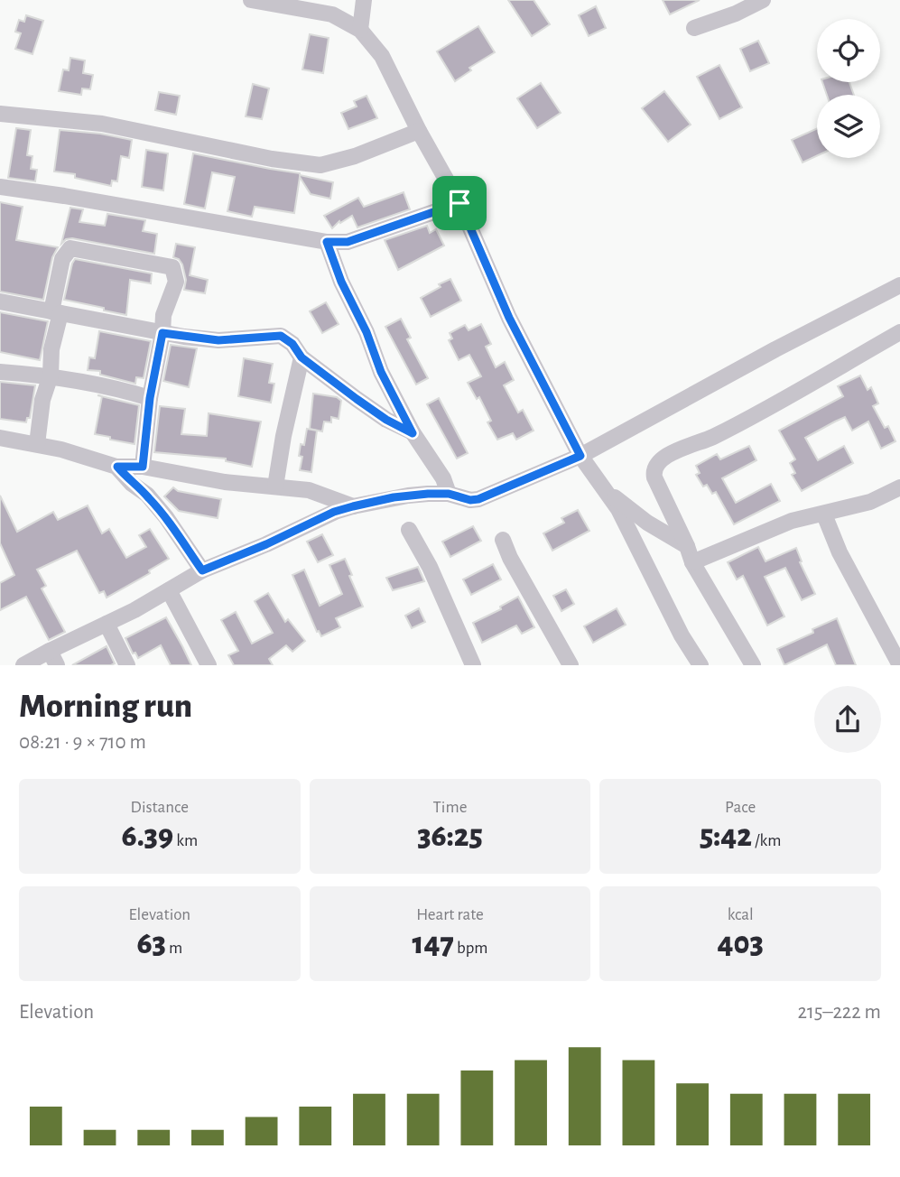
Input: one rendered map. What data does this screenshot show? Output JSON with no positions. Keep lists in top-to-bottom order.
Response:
{
  "page": {
    "heading": ["Morning run", "08:21 · 9 × 710 m"],
    "stats": [
      ["Distance", "6.39 km"],
      ["Time", "36:25"],
      ["Pace", "5:42 /km"],
      ["Elevation", "63 m"],
      ["Heart rate", "147 bpm"],
      ["kcal", "403"]
    ],
    "chart": ["Elevation", "215–222 m"]
  }
}
